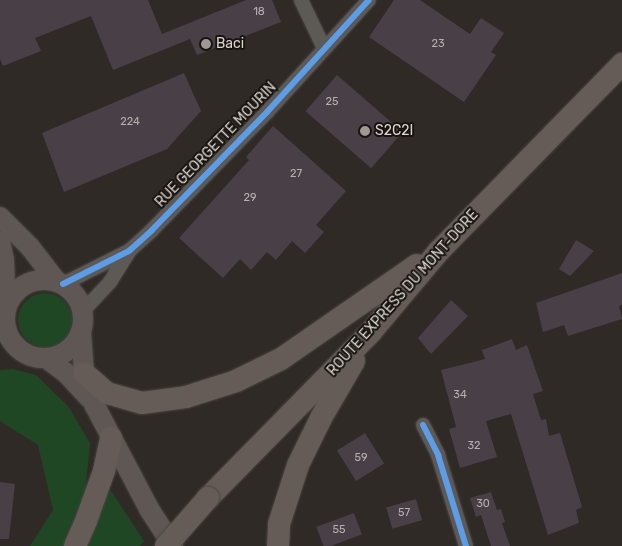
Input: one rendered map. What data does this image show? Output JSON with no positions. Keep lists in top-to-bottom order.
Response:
{
  "streets": {
    "main road": ["ROUTE EXPRESS DU MONT-DORE"],
    "street": ["RUE GEORGETTE MOURIN"]
  },
  "places": ["Baci", "S2C2I"],
  "house_numbers": [
    "18",
    "23",
    "25",
    "224",
    "27",
    "29",
    "34",
    "32",
    "59",
    "30",
    "57",
    "55"
  ]
}
